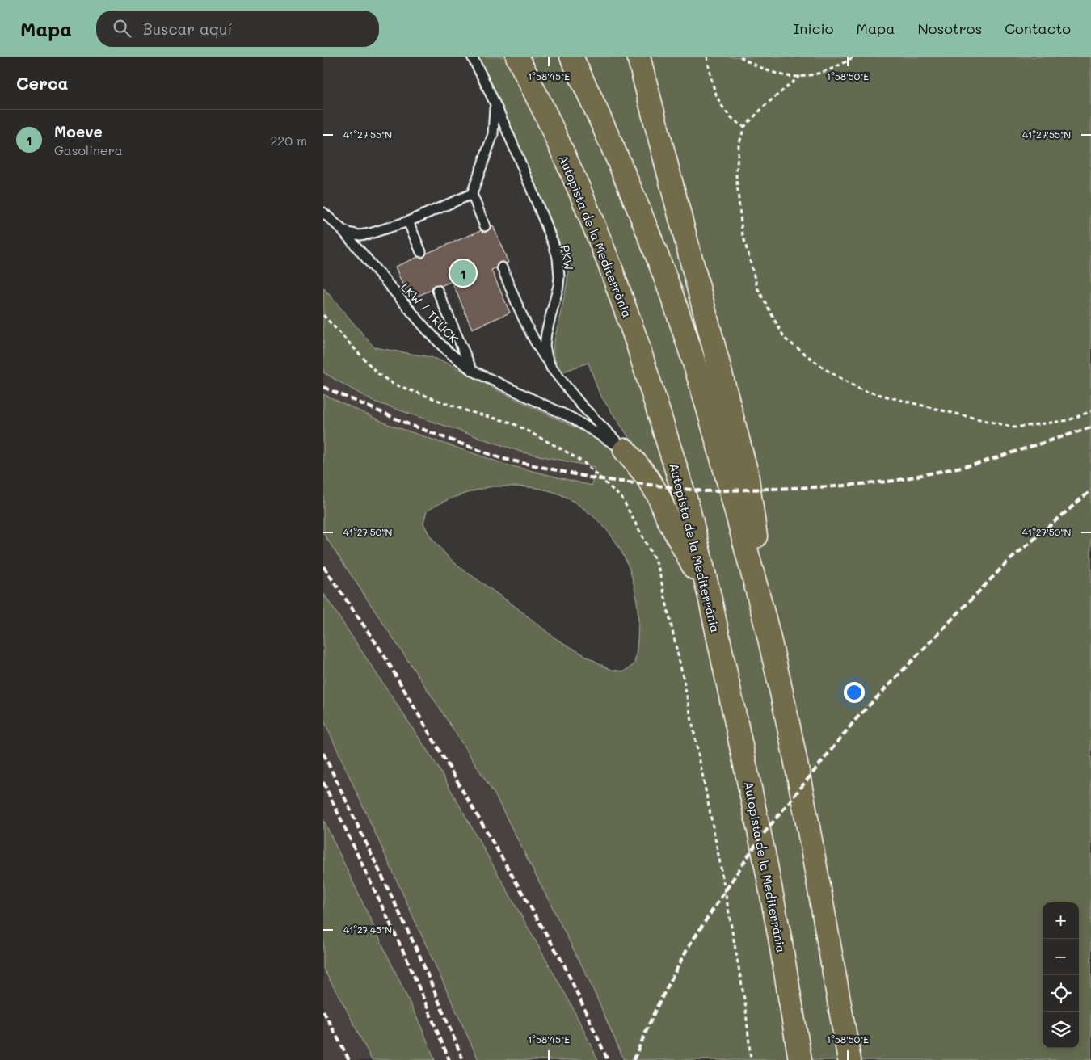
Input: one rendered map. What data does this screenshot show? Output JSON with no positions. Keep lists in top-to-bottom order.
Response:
{
  "streets": {
    "highway": ["Autopista de la Mediterrània"],
    "lane": ["PKW", "LKW / TRUCK"]
  },
  "crossings": [
    ["PKW", "LKW / TRUCK"]
  ],
  "page": {
    "header": "Mapa",
    "search": "Buscar aquí",
    "nav": [
      "Inicio",
      "Mapa",
      "Nosotros",
      "Contacto"
    ],
    "heading": "Cerca",
    "list": [
      {
        "mark": "1",
        "name": "Moeve",
        "note": "Gasolinera",
        "value": "220 m"
      }
    ],
    "pins": "1",
    "map_buttons": ["+", "−"]
  },
  "coordinates": [
    "1°58'45\"E",
    "1°58'50\"E",
    "41°27'55\"N",
    "41°27'50\"N",
    "41°27'45\"N"
  ]
}
